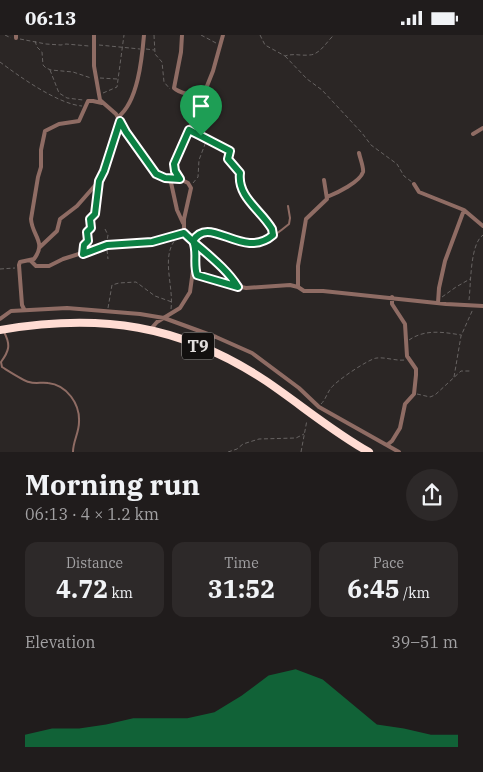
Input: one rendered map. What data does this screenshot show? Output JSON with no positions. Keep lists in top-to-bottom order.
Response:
{
  "streets": {
    "highway": ["T9"]
  },
  "page": {
    "status": "06:13",
    "heading": ["Morning run", "06:13 · 4 × 1.2 km"],
    "stats": [
      ["Distance", "4.72 km"],
      ["Time", "31:52"],
      ["Pace", "6:45 /km"]
    ],
    "chart": ["Elevation", "39–51 m"]
  }
}
